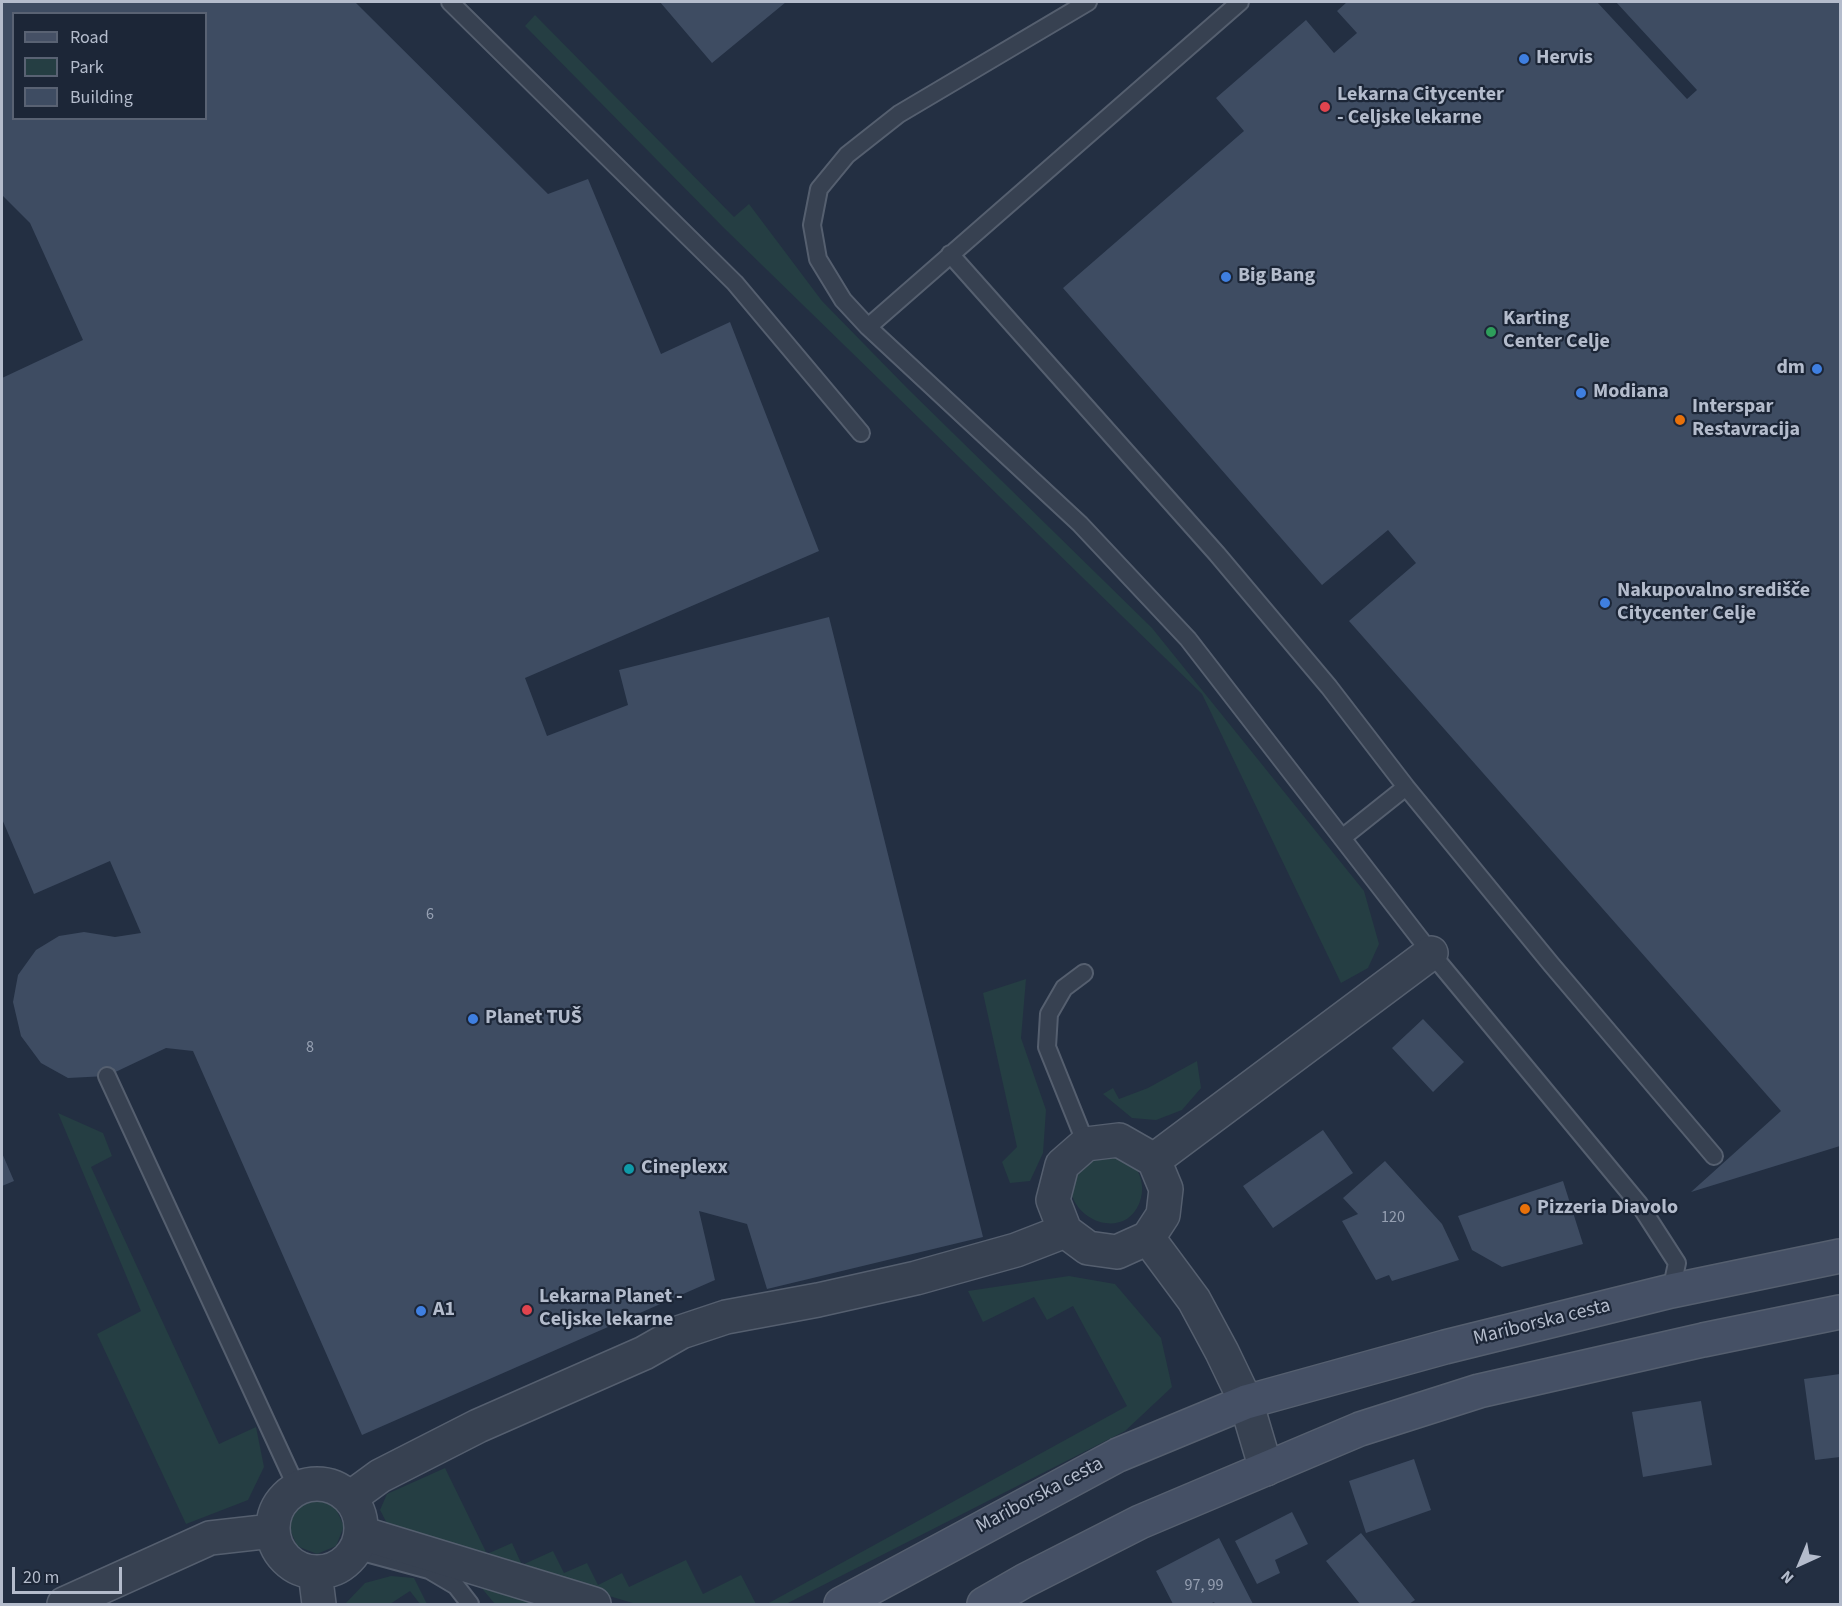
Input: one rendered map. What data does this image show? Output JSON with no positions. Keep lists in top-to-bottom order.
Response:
{
  "streets": {
    "main road": ["Mariborska cesta"]
  },
  "places": [
    "Hervis",
    "Lekarna Citycenter - Celjske lekarne",
    "Big Bang",
    "Karting Center Celje",
    "dm",
    "Modiana",
    "Interspar Restavracija",
    "Nakupovalno središče Citycenter Celje",
    "Planet TUŠ",
    "Cineplexx",
    "Pizzeria Diavolo",
    "Lekarna Planet - Celjske lekarne",
    "A1"
  ],
  "house_numbers": [
    "6",
    "8",
    "120",
    "97, 99"
  ],
  "legend": ["Road", "Park", "Building"],
  "scale_bar": "20 m",
  "north": "bottom left"
}
